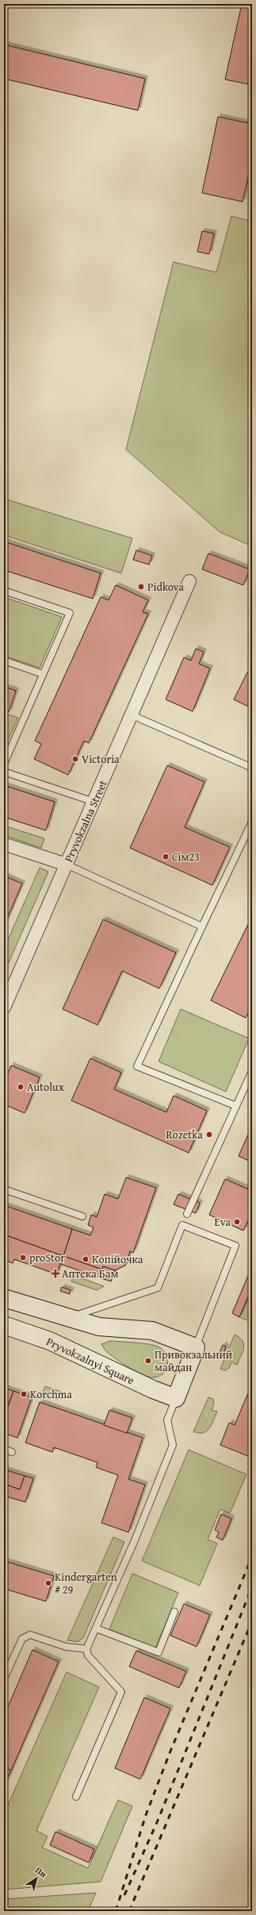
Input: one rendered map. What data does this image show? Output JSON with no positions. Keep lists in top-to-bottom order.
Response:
{
  "streets": {
    "street": ["Pryvokzalna Street", "Pryvokzalnyi Square"]
  },
  "places": {
    "other": [
      "Pidkova",
      "Victoria",
      "Сім23",
      "Autolux",
      "Rozetka",
      "Eva",
      "proStor",
      "Копійочка",
      "Привокзальний майдан",
      "Korchma",
      "Kindergarten # 29"
    ],
    "health": ["Аптека Бам"]
  },
  "north": "top right"
}
